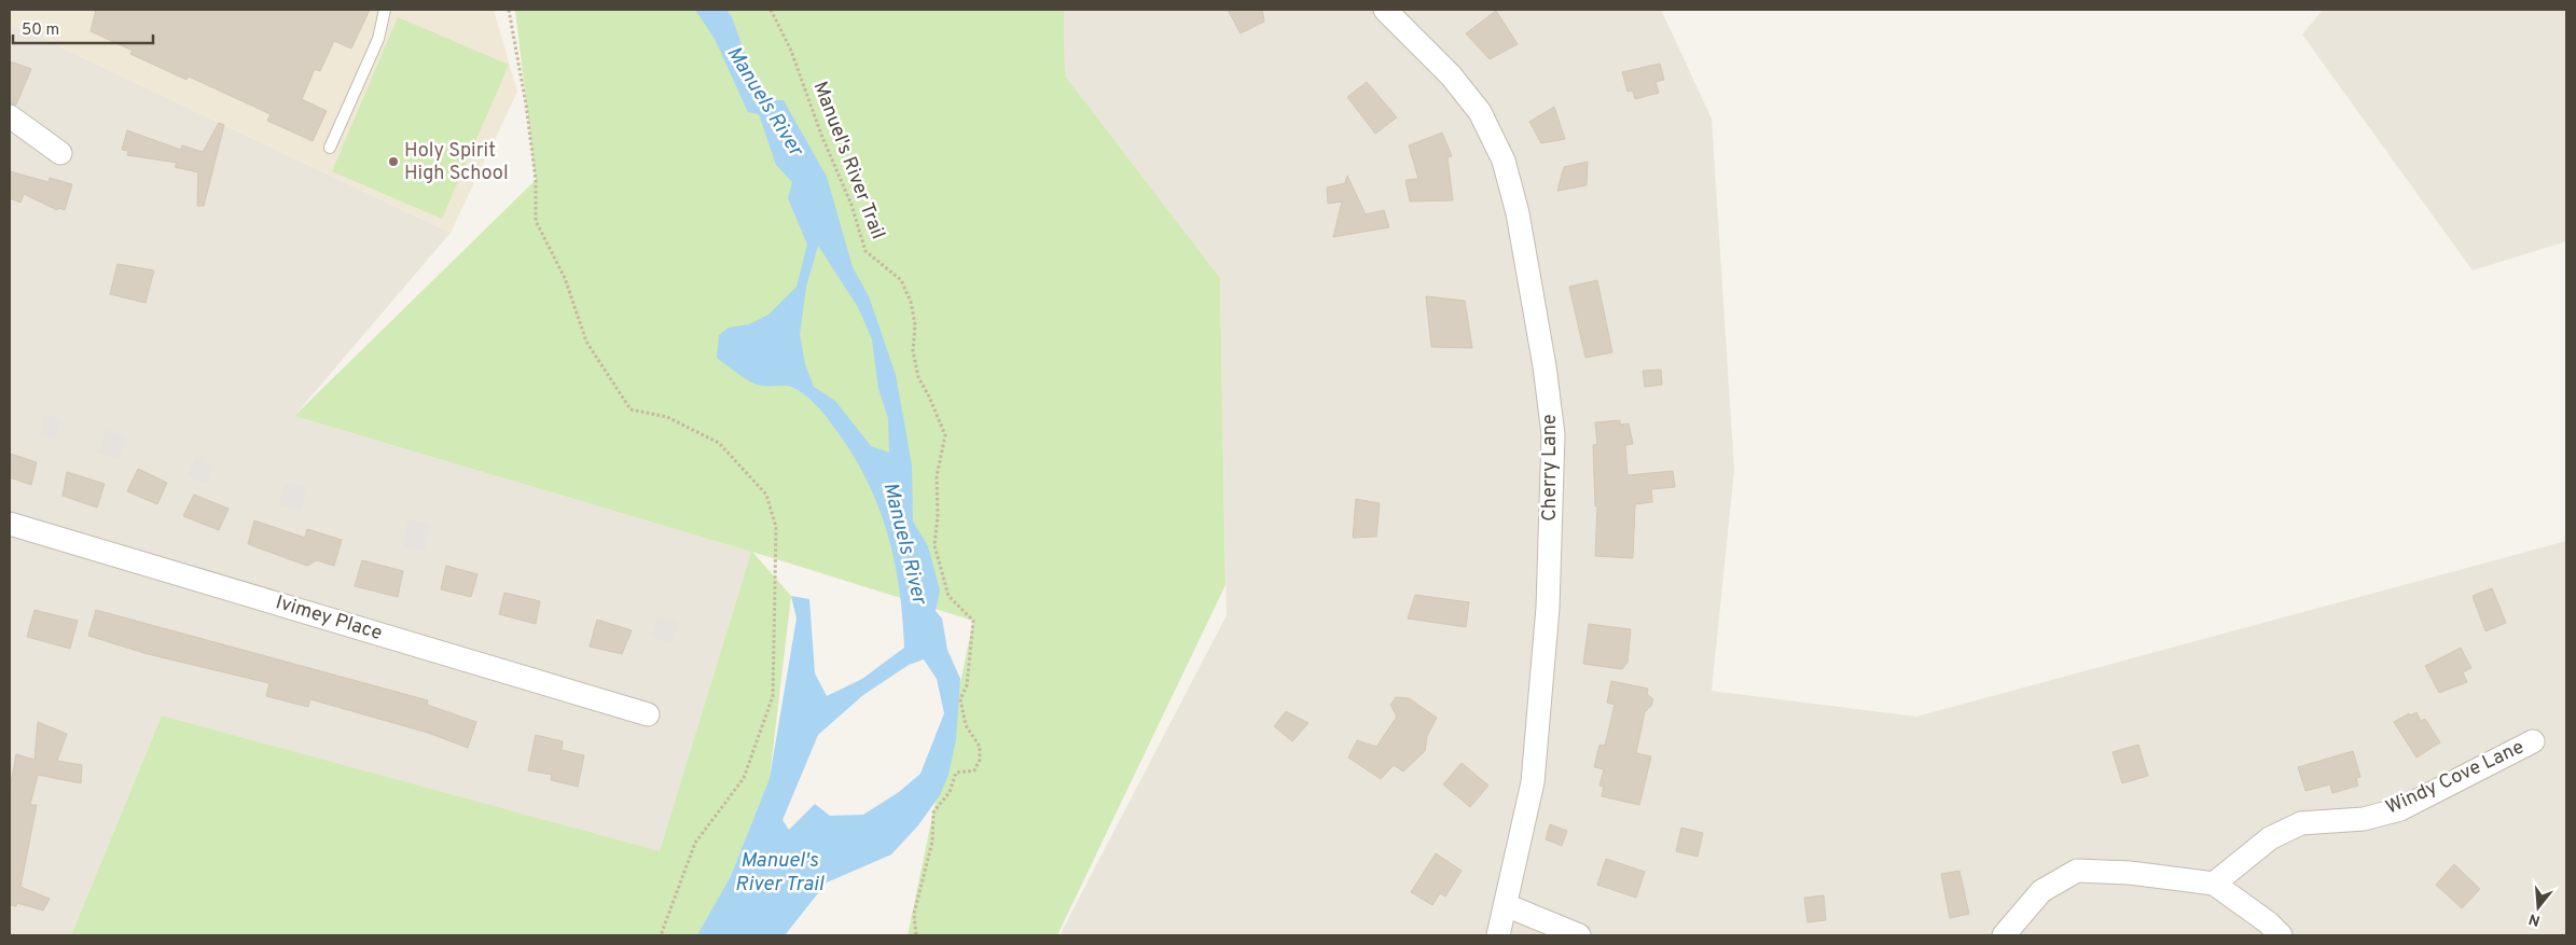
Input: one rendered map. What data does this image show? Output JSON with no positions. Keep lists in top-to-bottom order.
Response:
{
  "streets": {
    "street": ["Cherry Lane", "Ivimey Place", "Windy Cove Lane"],
    "path": ["Manuel's River Trail"]
  },
  "water": ["Manuels River", "Manuel's River Trail"],
  "places": ["Holy Spirit High School"],
  "scale_bar": "50 m",
  "north": "bottom"
}
